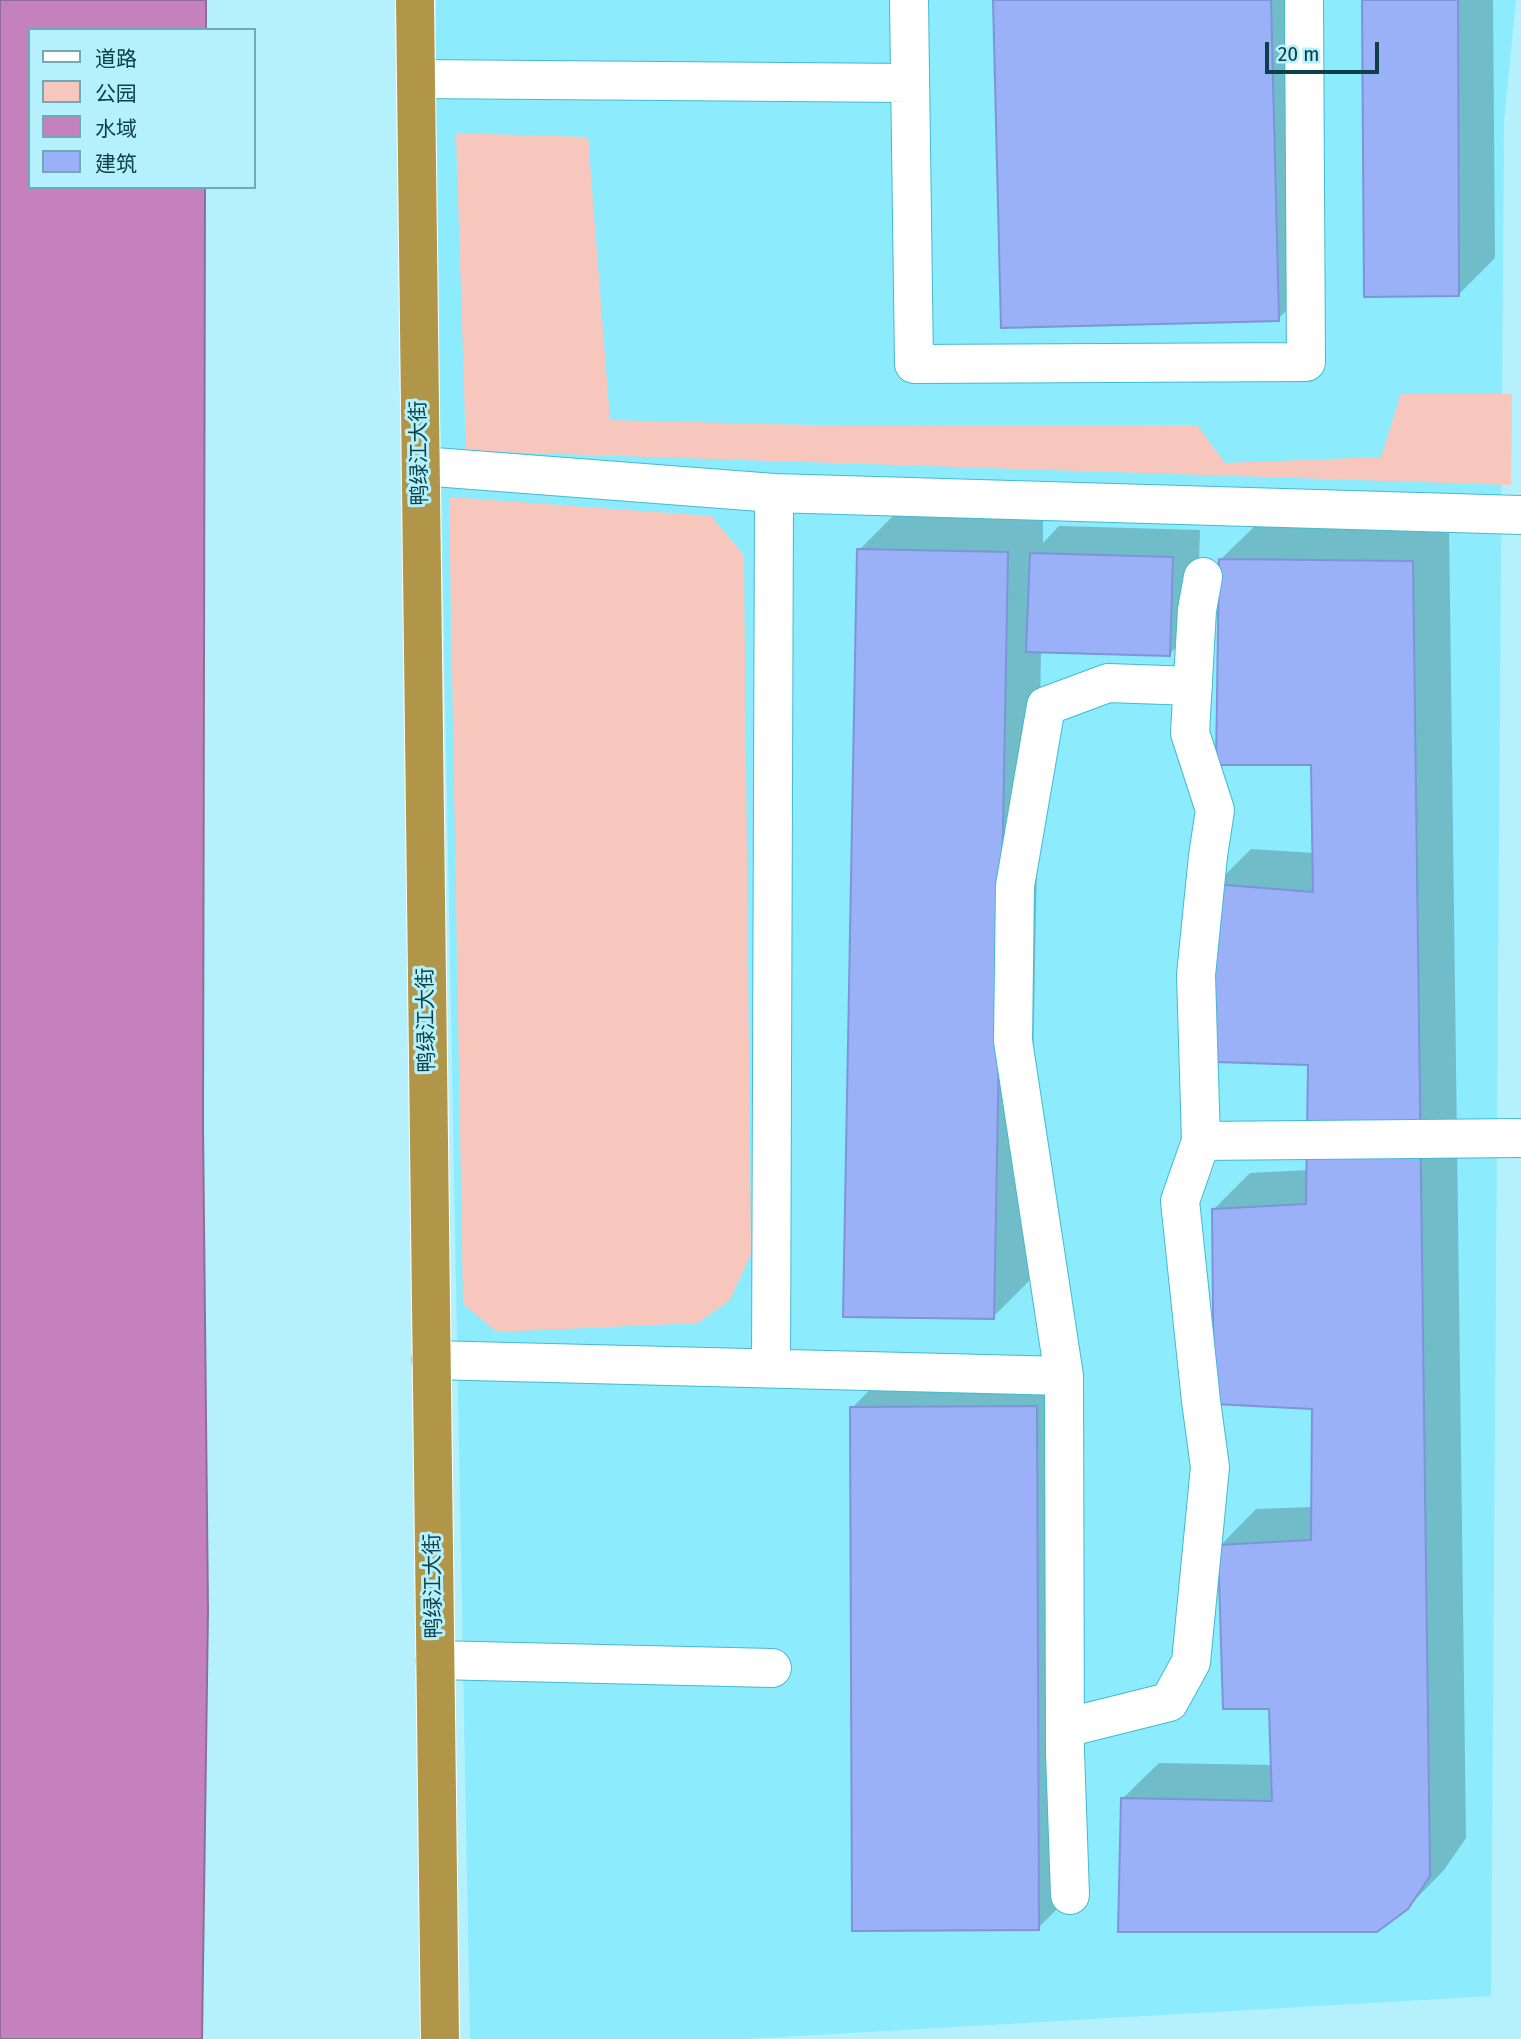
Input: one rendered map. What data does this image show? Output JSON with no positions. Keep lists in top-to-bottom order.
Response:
{
  "streets": {
    "highway": ["鸭绿江大街"]
  },
  "legend": [
    "道路",
    "公园",
    "水域",
    "建筑"
  ],
  "scale_bar": "20 m"
}
